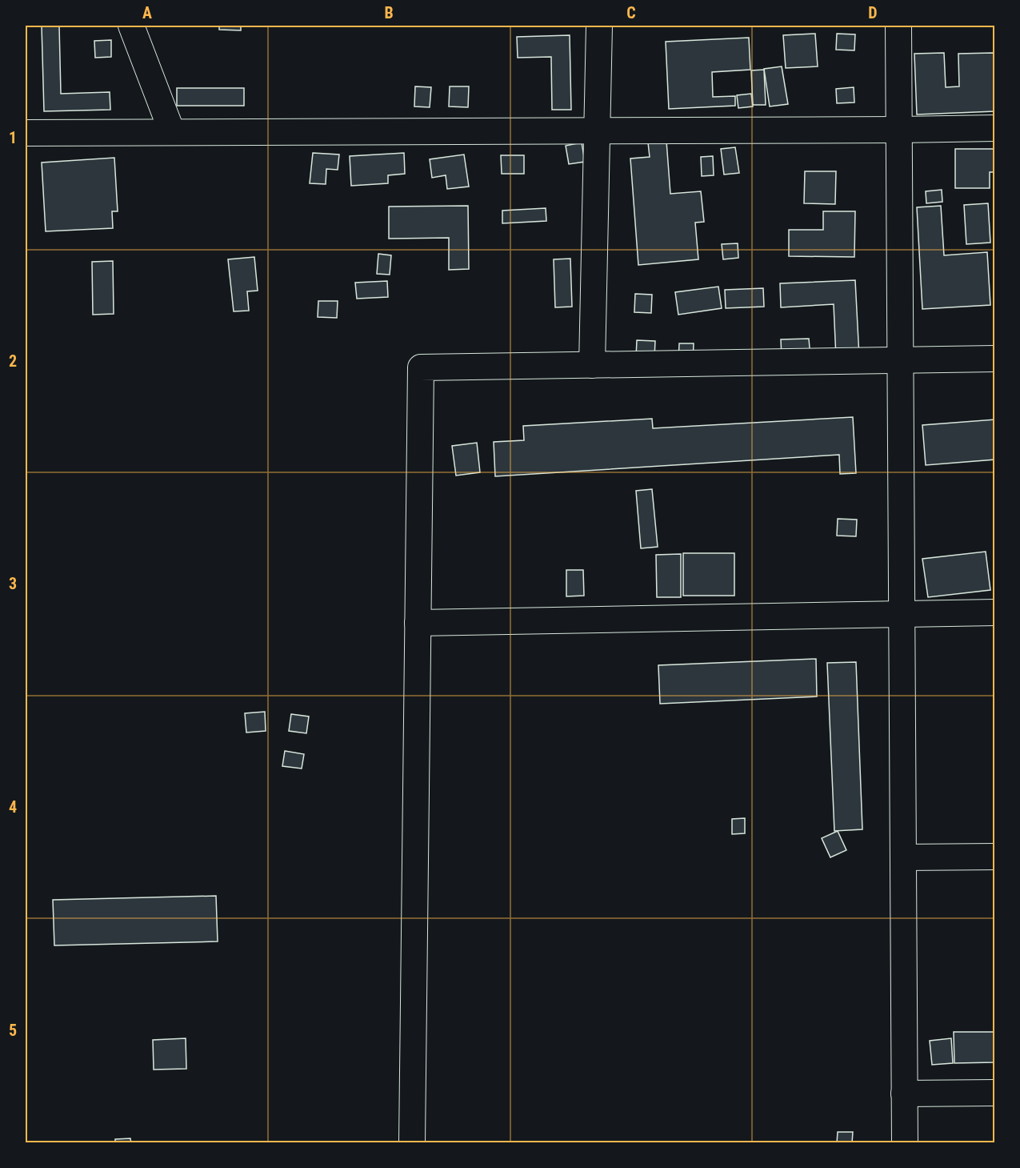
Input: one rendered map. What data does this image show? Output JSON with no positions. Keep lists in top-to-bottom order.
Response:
{
  "grid": {
    "columns": [
      "A",
      "B",
      "C",
      "D"
    ],
    "rows": [
      "1",
      "2",
      "3",
      "4",
      "5"
    ]
  }
}
